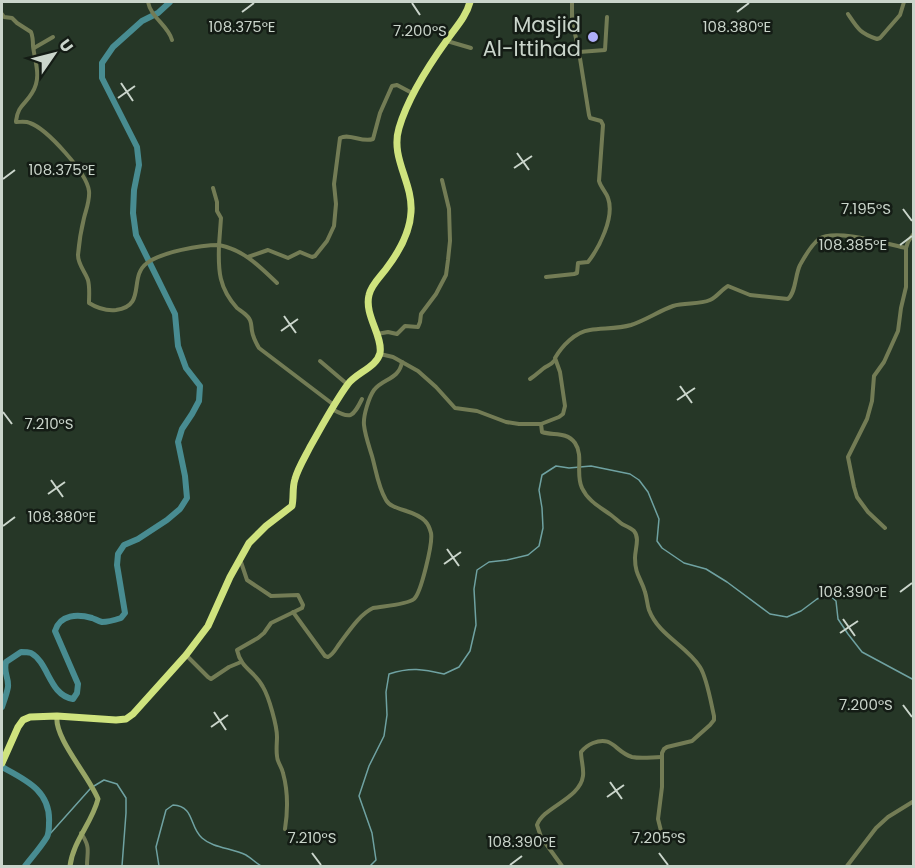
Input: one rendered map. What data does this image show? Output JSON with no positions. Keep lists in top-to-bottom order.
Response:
{
  "places": ["Masjid Al-Ittihad"],
  "north": "top right",
  "coordinates": [
    "108.375°E",
    "108.380°E",
    "7.200°S",
    "7.195°S",
    "108.385°E",
    "7.210°S",
    "108.390°E",
    "7.205°S"
  ]
}
